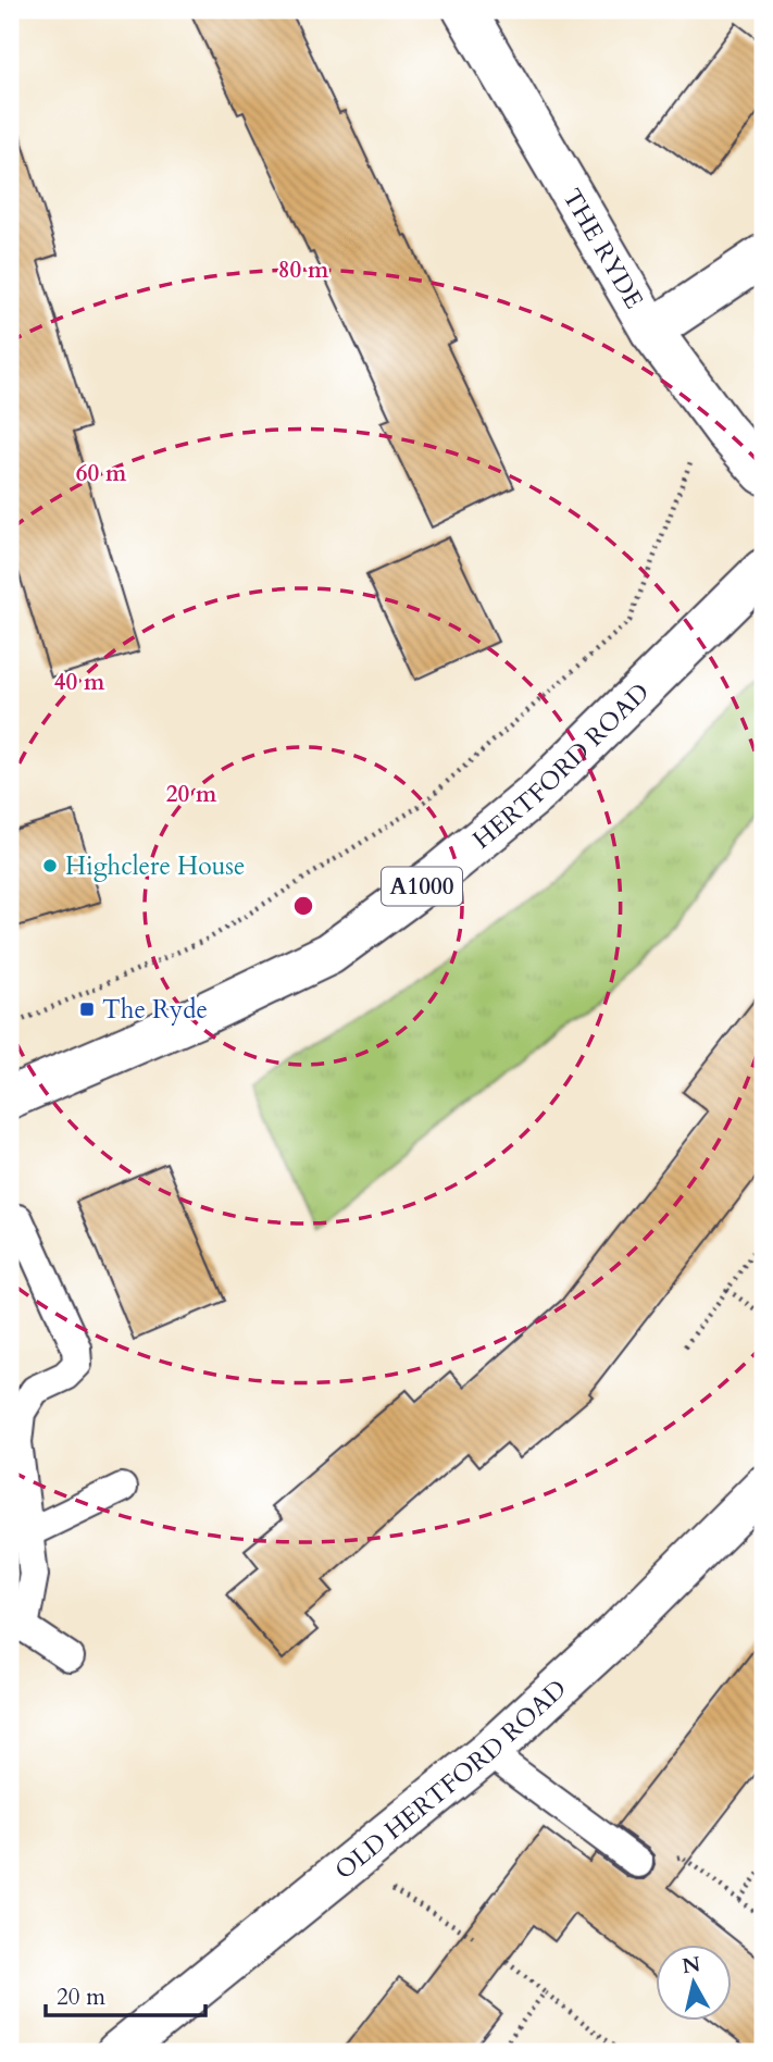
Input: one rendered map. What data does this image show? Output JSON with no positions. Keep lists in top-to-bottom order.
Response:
{
  "streets": {
    "street": [
      "THE RYDE",
      "HERTFORD ROAD",
      "A1000",
      "OLD HERTFORD ROAD"
    ]
  },
  "places": {
    "other": ["Highclere House"],
    "transit": ["The Ryde"]
  },
  "scale_bar": "20 m",
  "north": "top",
  "rings": [
    "80 m",
    "60 m",
    "40 m",
    "20 m"
  ]
}
